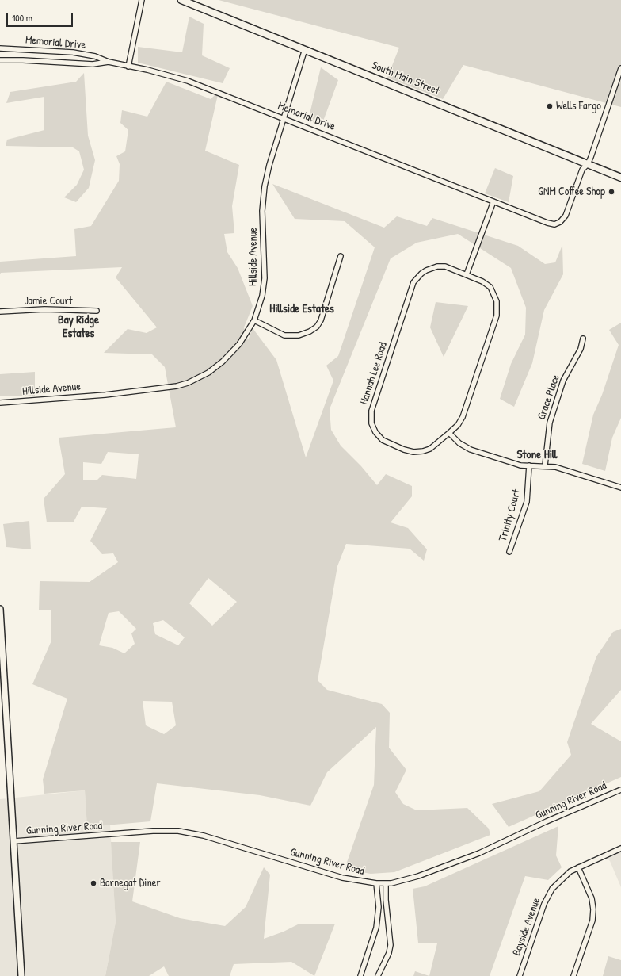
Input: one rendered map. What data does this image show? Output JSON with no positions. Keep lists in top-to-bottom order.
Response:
{
  "streets": {
    "highway": ["South Main Street"],
    "street": [
      "Memorial Drive",
      "Hillside Avenue",
      "Jamie Court",
      "Hannah Lee Road",
      "Grace Place",
      "Trinity Court",
      "Gunning River Road",
      "Bayside Avenue"
    ]
  },
  "crossings": [
    ["Memorial Drive", "South Main Street"],
    ["Memorial Drive", "Hillside Avenue"],
    ["South Main Street", "Hillside Avenue"]
  ],
  "districts": ["Hillside Estates", "Bay Ridge Estates", "Stone Hill"],
  "places": ["Wells Fargo", "GNM Coffee Shop", "Barnegat Diner"],
  "scale_bar": "100 m"
}
